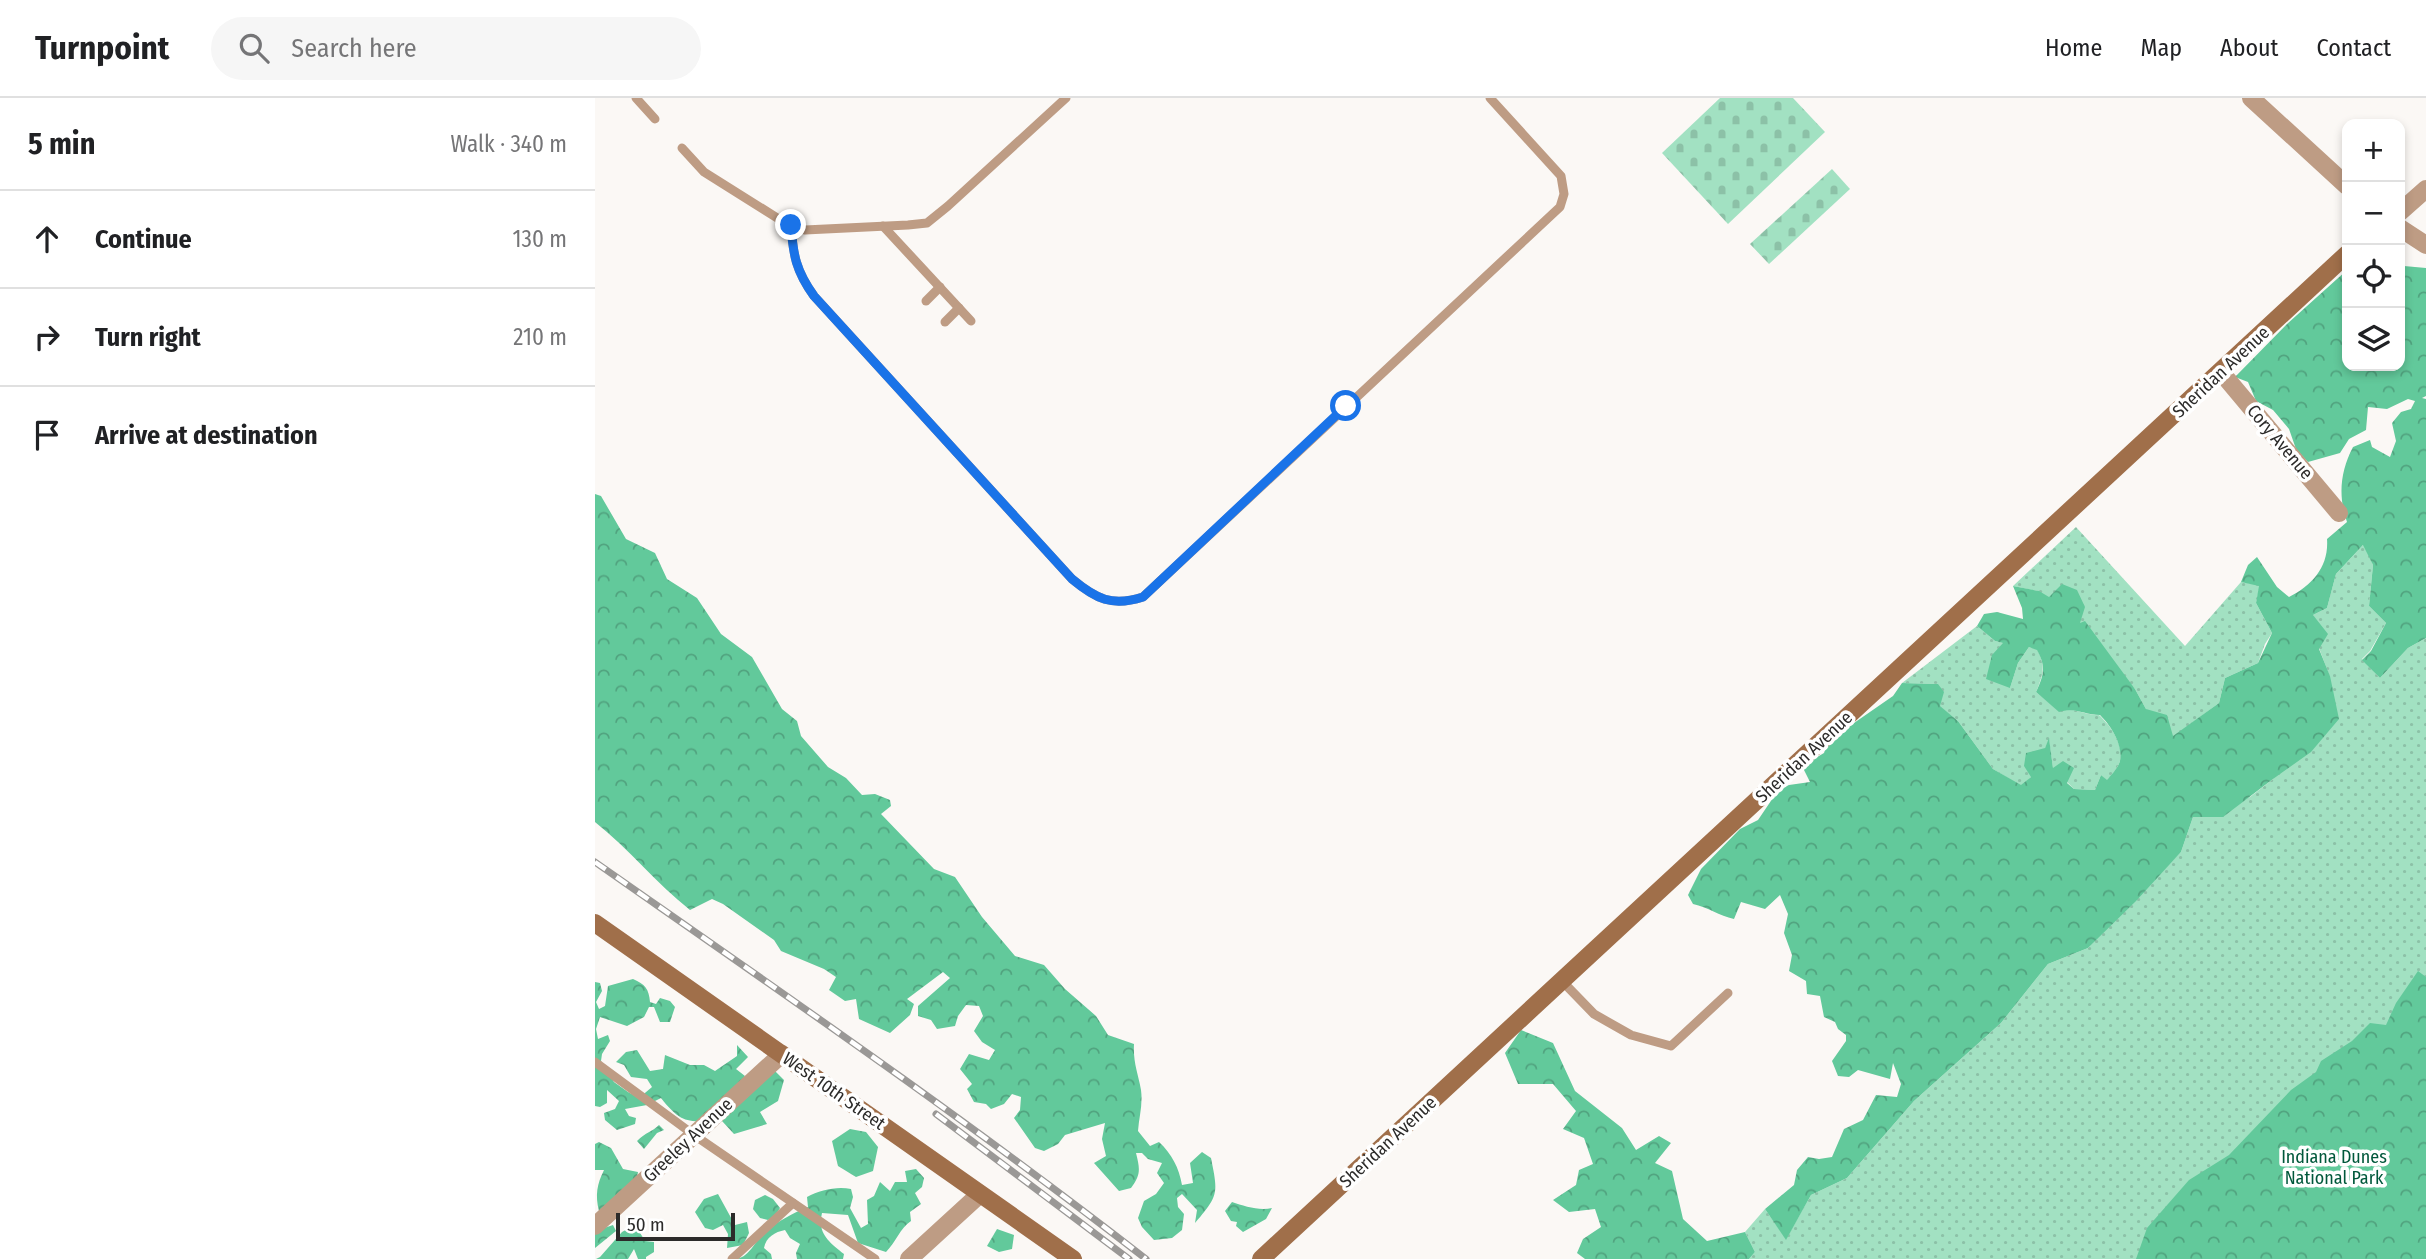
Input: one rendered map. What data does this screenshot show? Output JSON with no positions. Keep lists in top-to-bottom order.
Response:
{
  "streets": {
    "street": [
      "Sheridan Avenue",
      "Cory Avenue",
      "West 10th Street",
      "Greeley Avenue"
    ]
  },
  "crossings": [
    ["Sheridan Avenue", "Cory Avenue"],
    ["West 10th Street", "Greeley Avenue"]
  ],
  "parks": ["Indiana Dunes National Park"],
  "scale_bar": "50 m",
  "page": {
    "header": "Turnpoint",
    "search": "Search here",
    "nav": [
      "Home",
      "Map",
      "About",
      "Contact"
    ],
    "heading": ["5 min", "Walk · 340 m"],
    "map_buttons": ["+", "−"],
    "list": [
      ["Continue", "130 m"],
      ["Turn right", "210 m"],
      "Arrive at destination"
    ],
    "scale": "50 m"
  }
}
